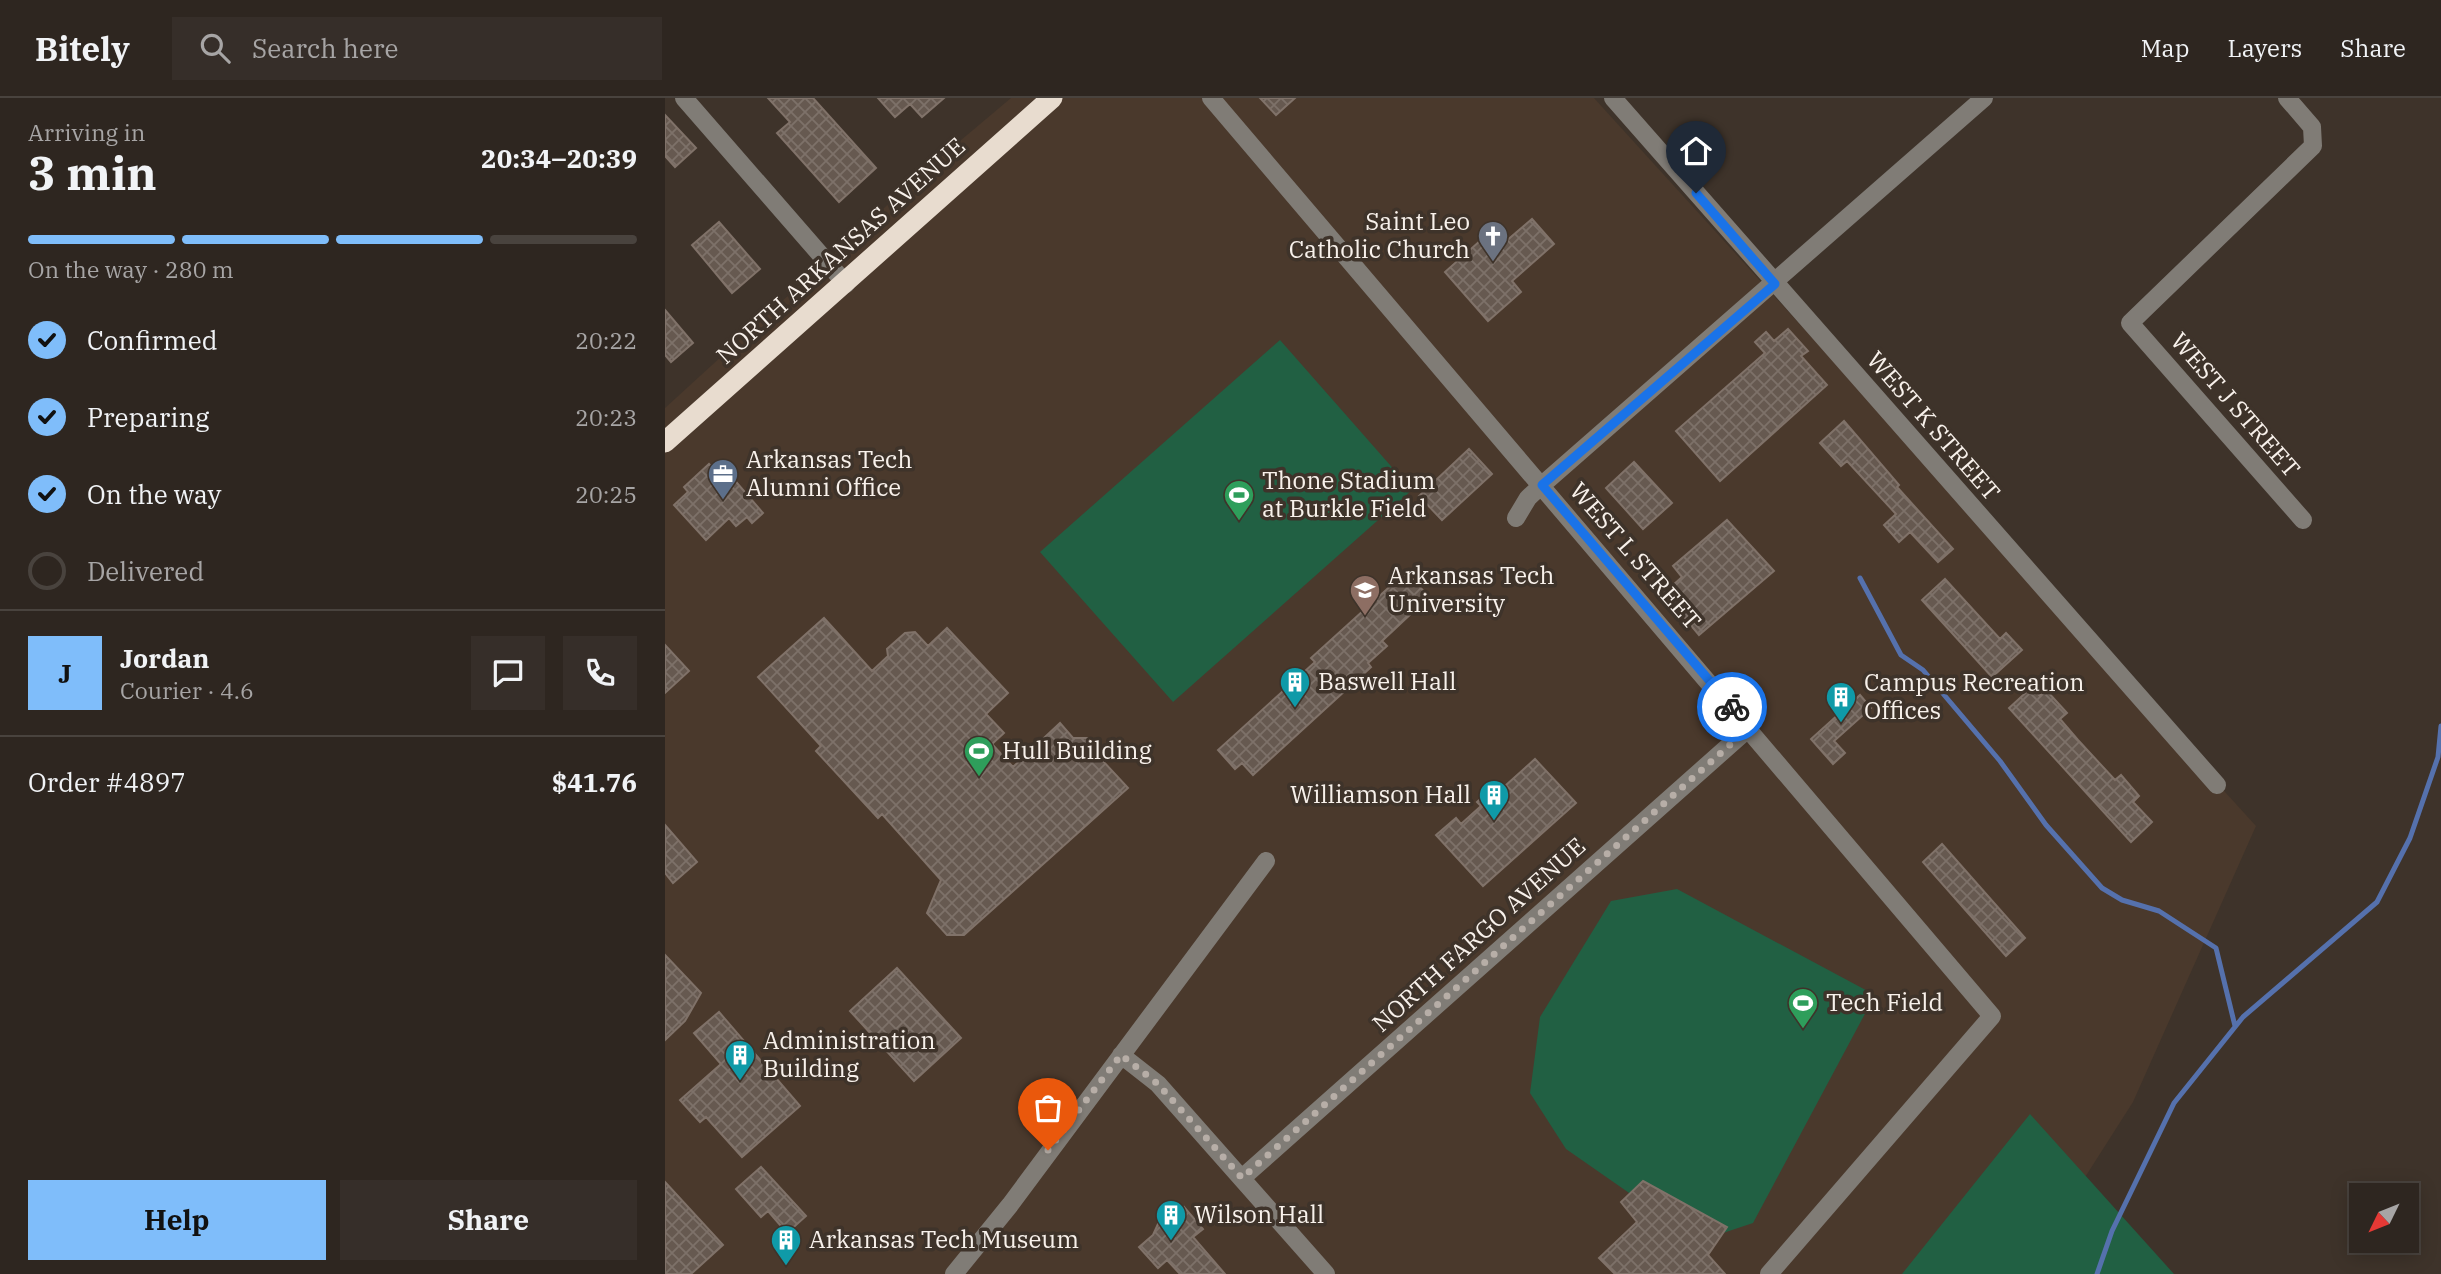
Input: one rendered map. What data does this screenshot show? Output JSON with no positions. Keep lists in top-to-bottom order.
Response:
{
  "streets": {
    "highway": ["NORTH ARKANSAS AVENUE"],
    "street": [
      "WEST J STREET",
      "WEST K STREET",
      "WEST L STREET",
      "NORTH FARGO AVENUE"
    ]
  },
  "crossings": [
    ["WEST L STREET", "NORTH FARGO AVENUE"]
  ],
  "places": {
    "church": ["Saint Leo Catholic Church"],
    "office": ["Arkansas Tech Alumni Office"],
    "sports": ["Thone Stadium at Burkle Field", "Hull Building", "Tech Field"],
    "school or university": ["Arkansas Tech University"],
    "building": [
      "Baswell Hall",
      "Campus Recreation Offices",
      "Williamson Hall",
      "Administration Building",
      "Wilson Hall",
      "Arkansas Tech Museum"
    ]
  },
  "north": "bottom left",
  "page": {
    "header": "Bitely",
    "search": "Search here",
    "nav": ["Map", "Layers", "Share"],
    "heading": ["3 min", "Arriving in", "20:34–20:39"],
    "panel": [
      "Jordan",
      "Courier · 4.6",
      "Order #4897",
      "$41.76"
    ],
    "bar": "On the way · 280 m",
    "list": [
      ["Confirmed", "20:22"],
      ["Preparing", "20:23"],
      ["On the way", "20:25"],
      "Delivered"
    ],
    "round": "J",
    "buttons": ["Help", "Share"]
  }
}
